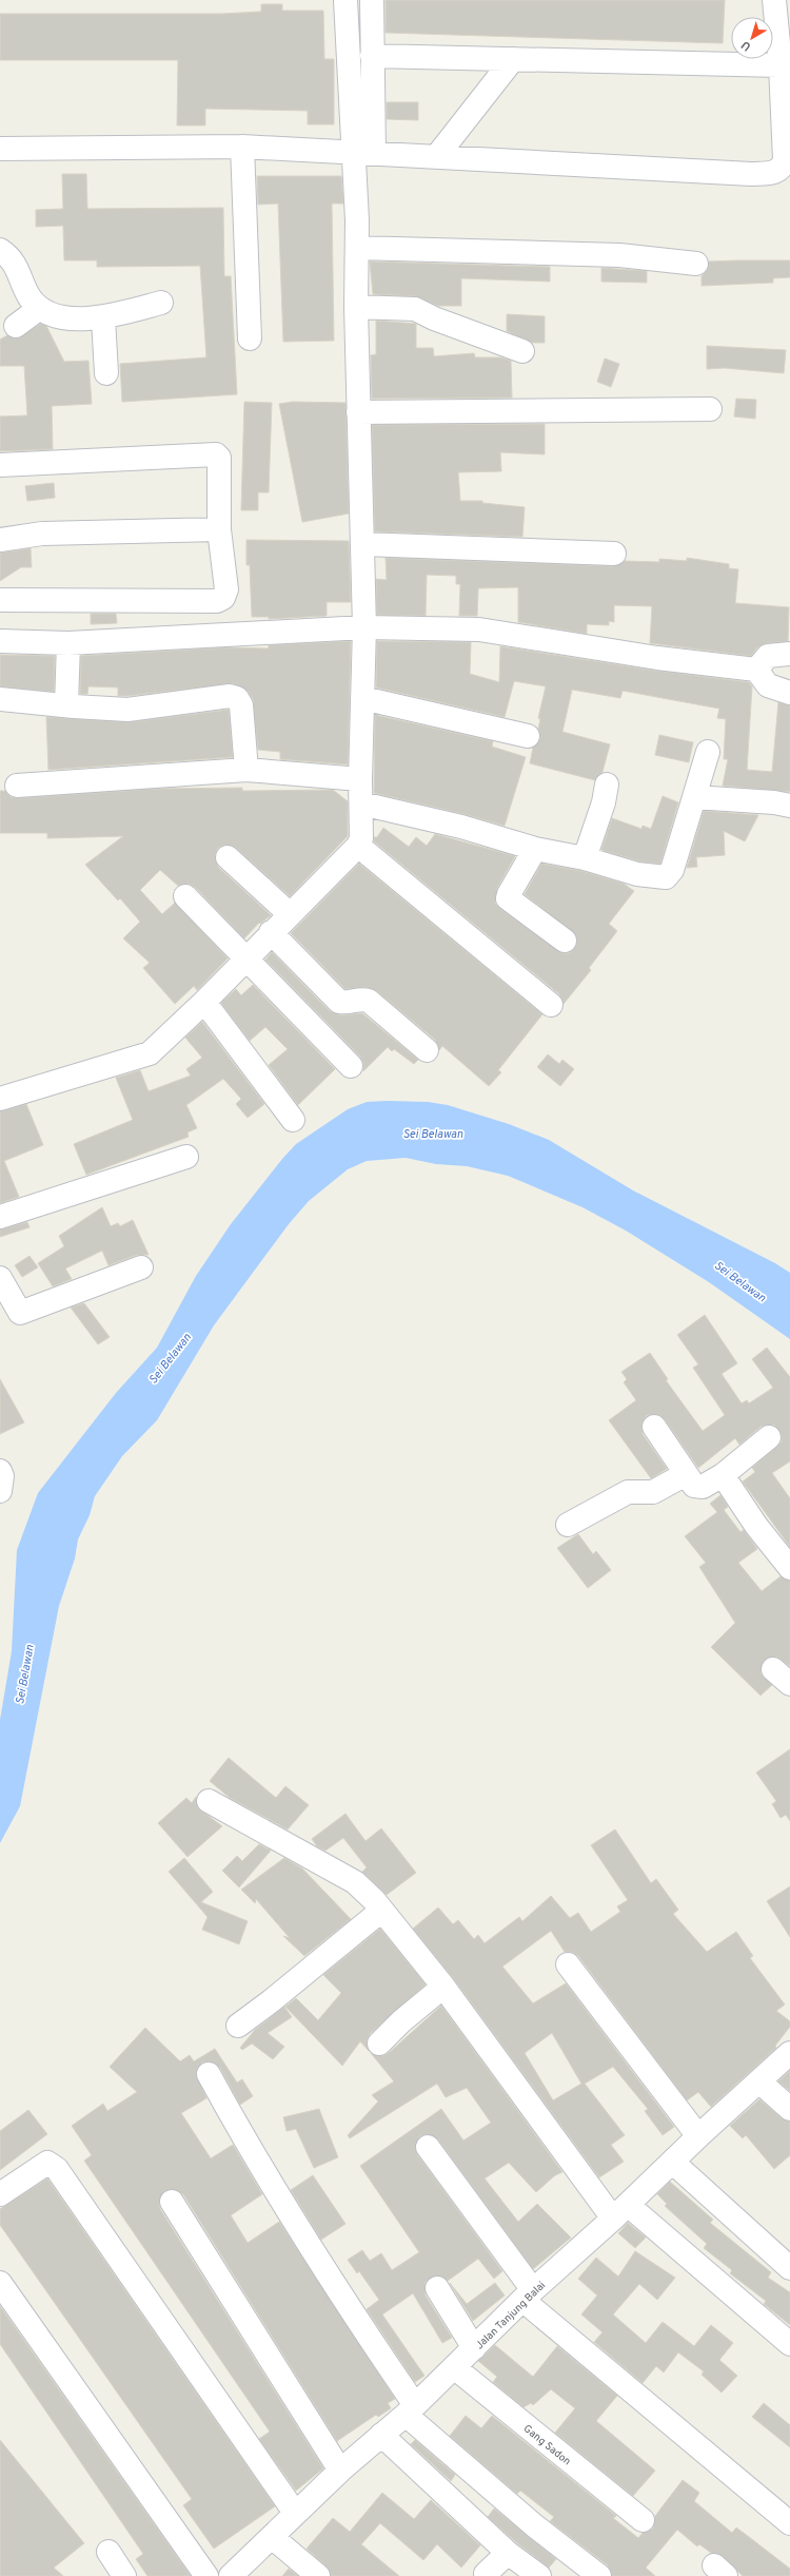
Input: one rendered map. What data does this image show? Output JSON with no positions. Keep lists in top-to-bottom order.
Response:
{
  "streets": {
    "street": ["Jalan Tanjung Balai", "Gang Sadon"]
  },
  "crossings": [
    ["Jalan Tanjung Balai", "Gang Sadon"]
  ],
  "water": ["Sei Belawan"],
  "north": "bottom left"
}
